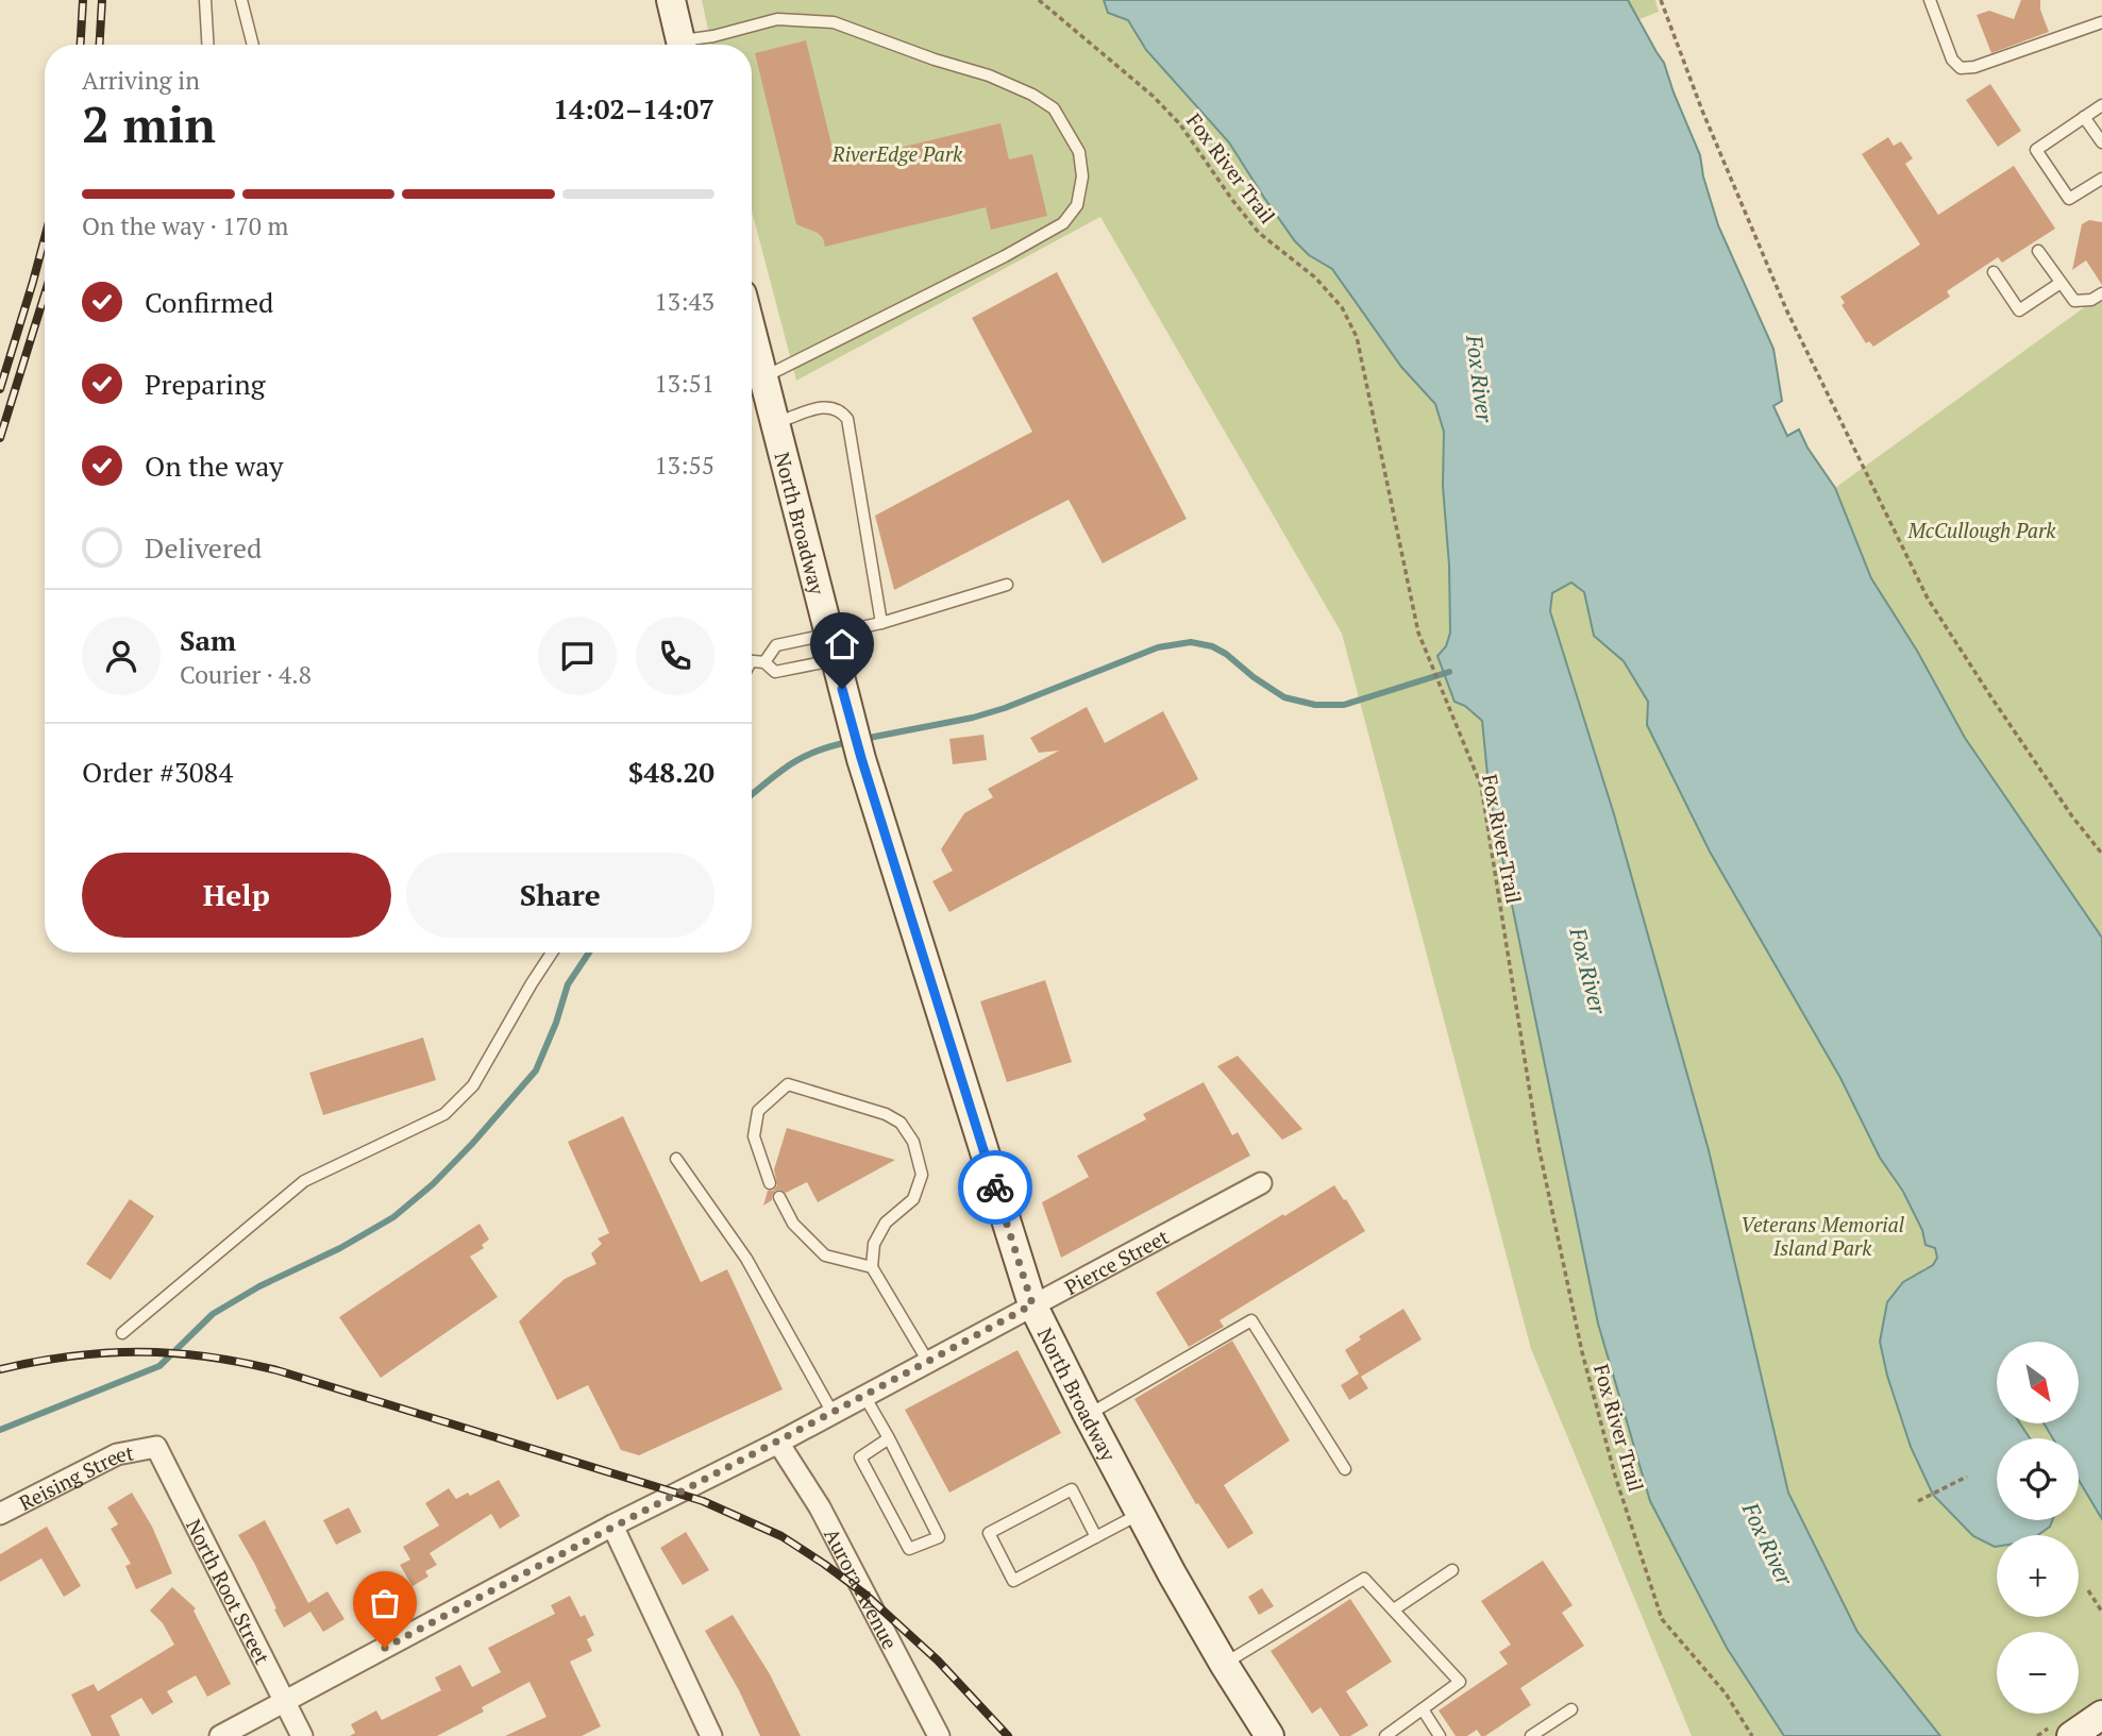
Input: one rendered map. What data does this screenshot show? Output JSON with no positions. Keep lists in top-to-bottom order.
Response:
{
  "streets": {
    "main road": ["North Broadway"],
    "street": [
      "Pierce Street",
      "Reising Street",
      "Aurora Avenue",
      "North Root Street"
    ],
    "path": ["Fox River Trail"]
  },
  "crossings": [
    ["North Broadway", "Pierce Street"],
    ["Pierce Street", "Aurora Avenue"],
    ["Pierce Street", "North Root Street"],
    ["Reising Street", "North Root Street"]
  ],
  "water": ["Fox River"],
  "parks": ["RiverEdge Park", "McCullough Park", "Veterans Memorial Island Park"],
  "north": "bottom right",
  "page": {
    "heading": ["2 min", "Arriving in", "14:02–14:07"],
    "panel": [
      "Sam",
      "Courier · 4.8",
      "Order #3084",
      "$48.20"
    ],
    "bar": "On the way · 170 m",
    "list": [
      ["Confirmed", "13:43"],
      ["Preparing", "13:51"],
      ["On the way", "13:55"],
      "Delivered"
    ],
    "buttons": ["Help", "Share"],
    "map_buttons": ["+", "−"]
  }
}
